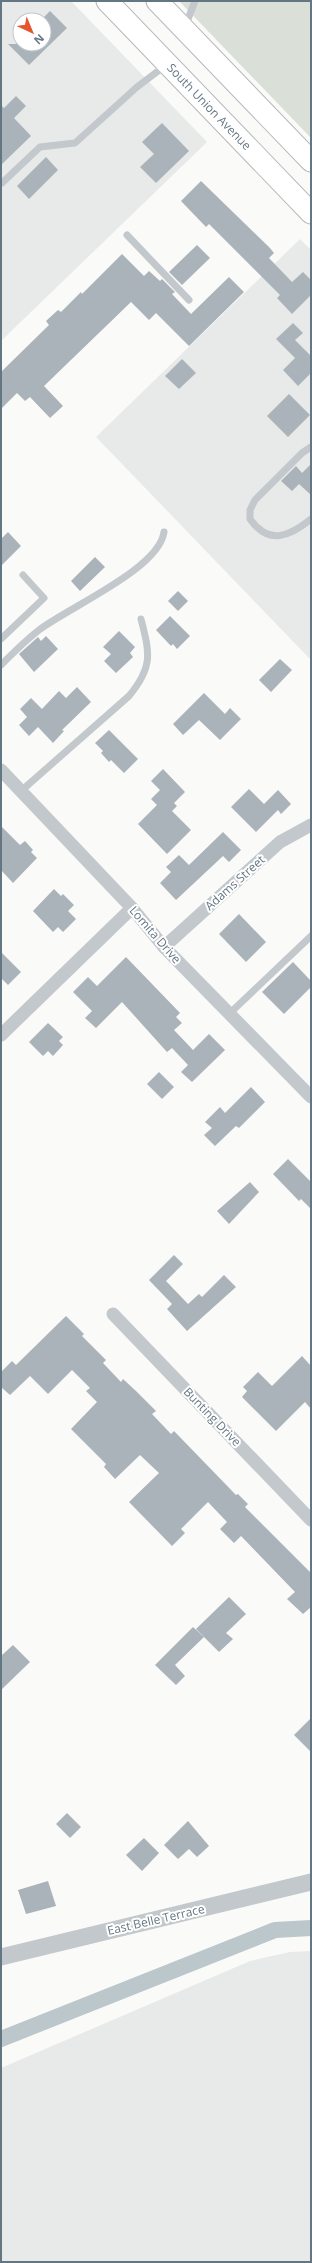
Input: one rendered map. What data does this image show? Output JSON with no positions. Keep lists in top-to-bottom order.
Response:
{
  "streets": {
    "main road": ["South Union Avenue"],
    "street": [
      "Adams Street",
      "Lomita Drive",
      "Bunting Drive",
      "East Belle Terrace"
    ]
  },
  "crossings": [
    ["Adams Street", "Lomita Drive"]
  ],
  "north": "bottom right"
}
